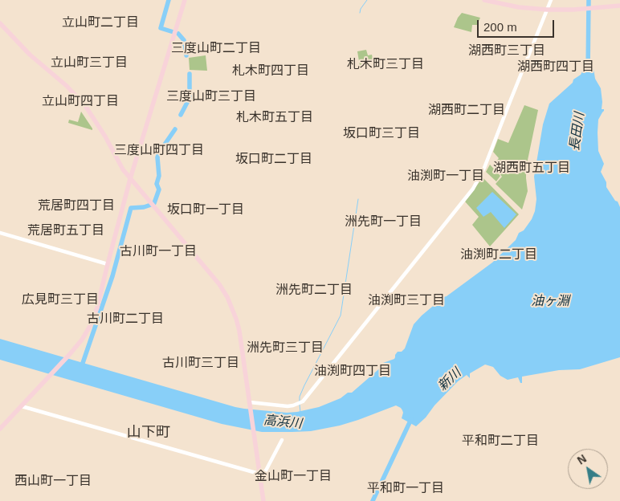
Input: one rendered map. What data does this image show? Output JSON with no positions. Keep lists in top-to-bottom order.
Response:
{
  "districts": [
    "立山町二丁目",
    "三度山町二丁目",
    "湖西町三丁目",
    "立山町三丁目",
    "札木町三丁目",
    "湖西町四丁目",
    "札木町四丁目",
    "三度山町三丁目",
    "立山町四丁目",
    "湖西町二丁目",
    "札木町五丁目",
    "坂口町三丁目",
    "三度山町四丁目",
    "坂口町二丁目",
    "湖西町五丁目",
    "油渕町一丁目",
    "荒居町四丁目",
    "坂口町一丁目",
    "洲先町一丁目",
    "荒居町五丁目",
    "古川町一丁目",
    "油渕町二丁目",
    "洲先町二丁目",
    "広見町三丁目",
    "油渕町三丁目",
    "古川町二丁目",
    "洲先町三丁目",
    "古川町三丁目",
    "油渕町四丁目",
    "山下町",
    "平和町二丁目",
    "金山町一丁目",
    "西山町一丁目",
    "平和町一丁目"
  ],
  "water": [
    "長田川",
    "油ヶ淵",
    "新川",
    "高浜川"
  ],
  "scale_bar": "200 m",
  "north": "top left"
}
